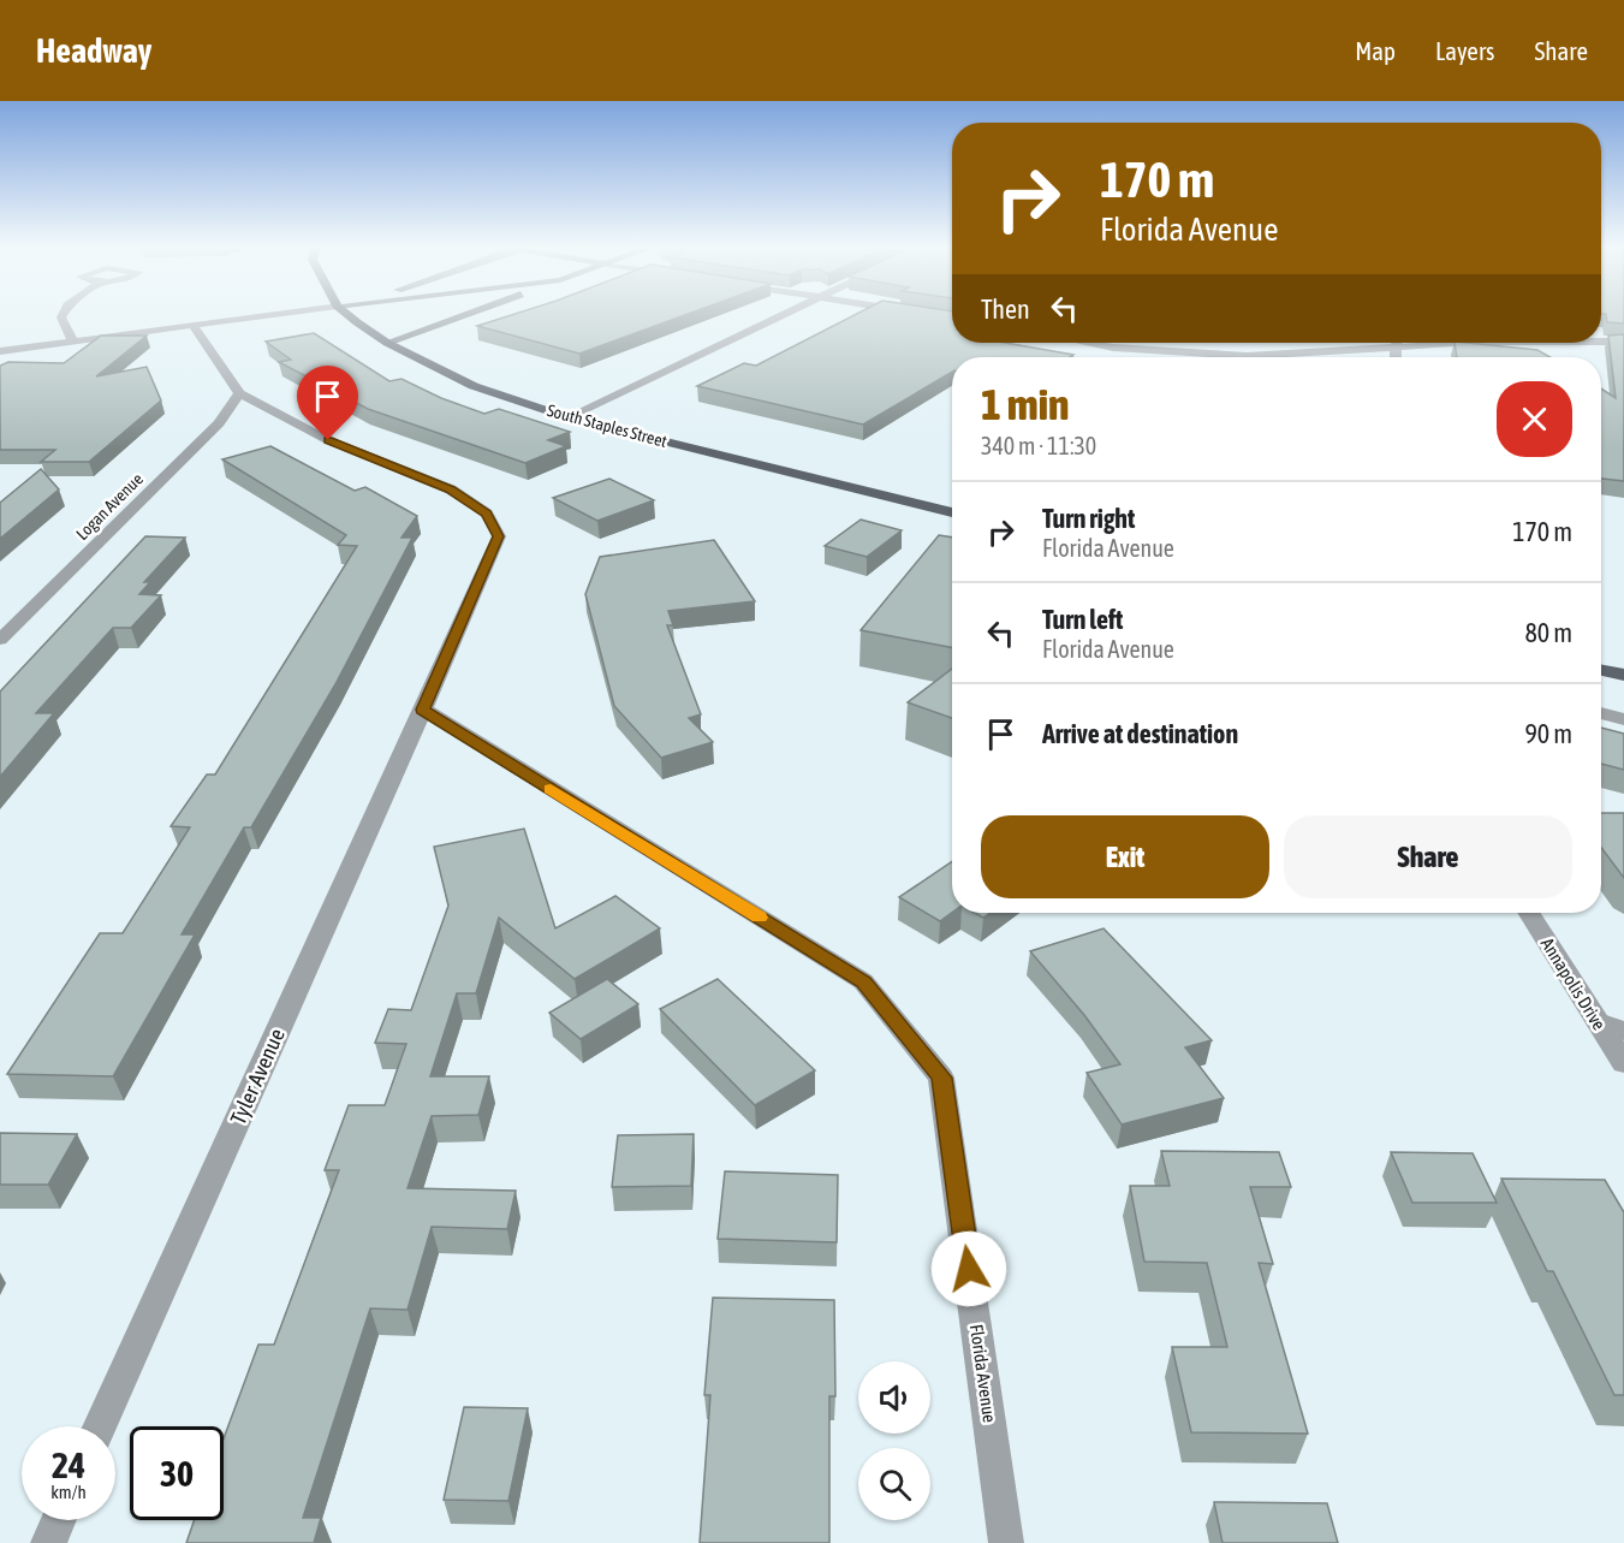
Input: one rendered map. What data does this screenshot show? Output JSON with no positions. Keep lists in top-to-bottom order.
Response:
{
  "streets": {
    "main road": ["South Staples Street"],
    "street": [
      "Logan Avenue",
      "Annapolis Drive",
      "Tyler Avenue",
      "Florida Avenue"
    ]
  },
  "crossings": [
    ["Tyler Avenue", "Florida Avenue"]
  ],
  "page": {
    "header": "Headway",
    "nav": ["Map", "Layers", "Share"],
    "turn": ["170 m", "Florida Avenue"],
    "then": "Then",
    "heading": ["1 min", "340 m · 11:30"],
    "list": [
      {
        "name": "Turn right",
        "note": "Florida Avenue",
        "value": "170 m"
      },
      {
        "name": "Turn left",
        "note": "Florida Avenue",
        "value": "80 m"
      },
      {
        "name": "Arrive at destination",
        "value": "90 m"
      }
    ],
    "buttons": ["Exit", "Share"],
    "speed": "24 km/h",
    "limit": "30"
  }
}
